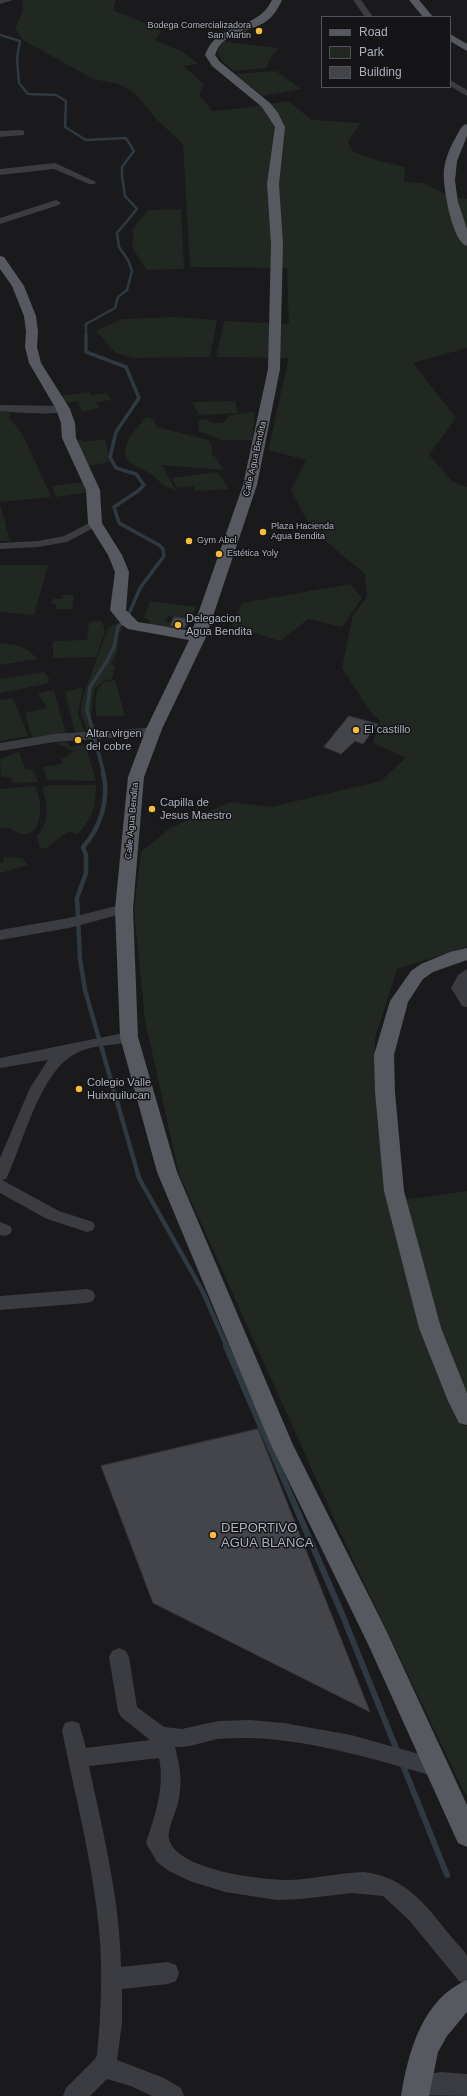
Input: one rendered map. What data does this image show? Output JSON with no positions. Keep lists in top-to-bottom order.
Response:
{
  "streets": {
    "main road": ["Calle Agua Bendita"]
  },
  "places": [
    "Bodega Comercializadora San Martin",
    "Plaza Hacienda Agua Bendita",
    "Gym Abel",
    "Estética Yoly",
    "Delegacion Agua Bendita",
    "El castillo",
    "Altar virgen del cobre",
    "Capilla de Jesus Maestro",
    "Colegio Valle Huixquilucan",
    "DEPORTIVO AGUA BLANCA"
  ],
  "legend": ["Road", "Park", "Building"]
}
